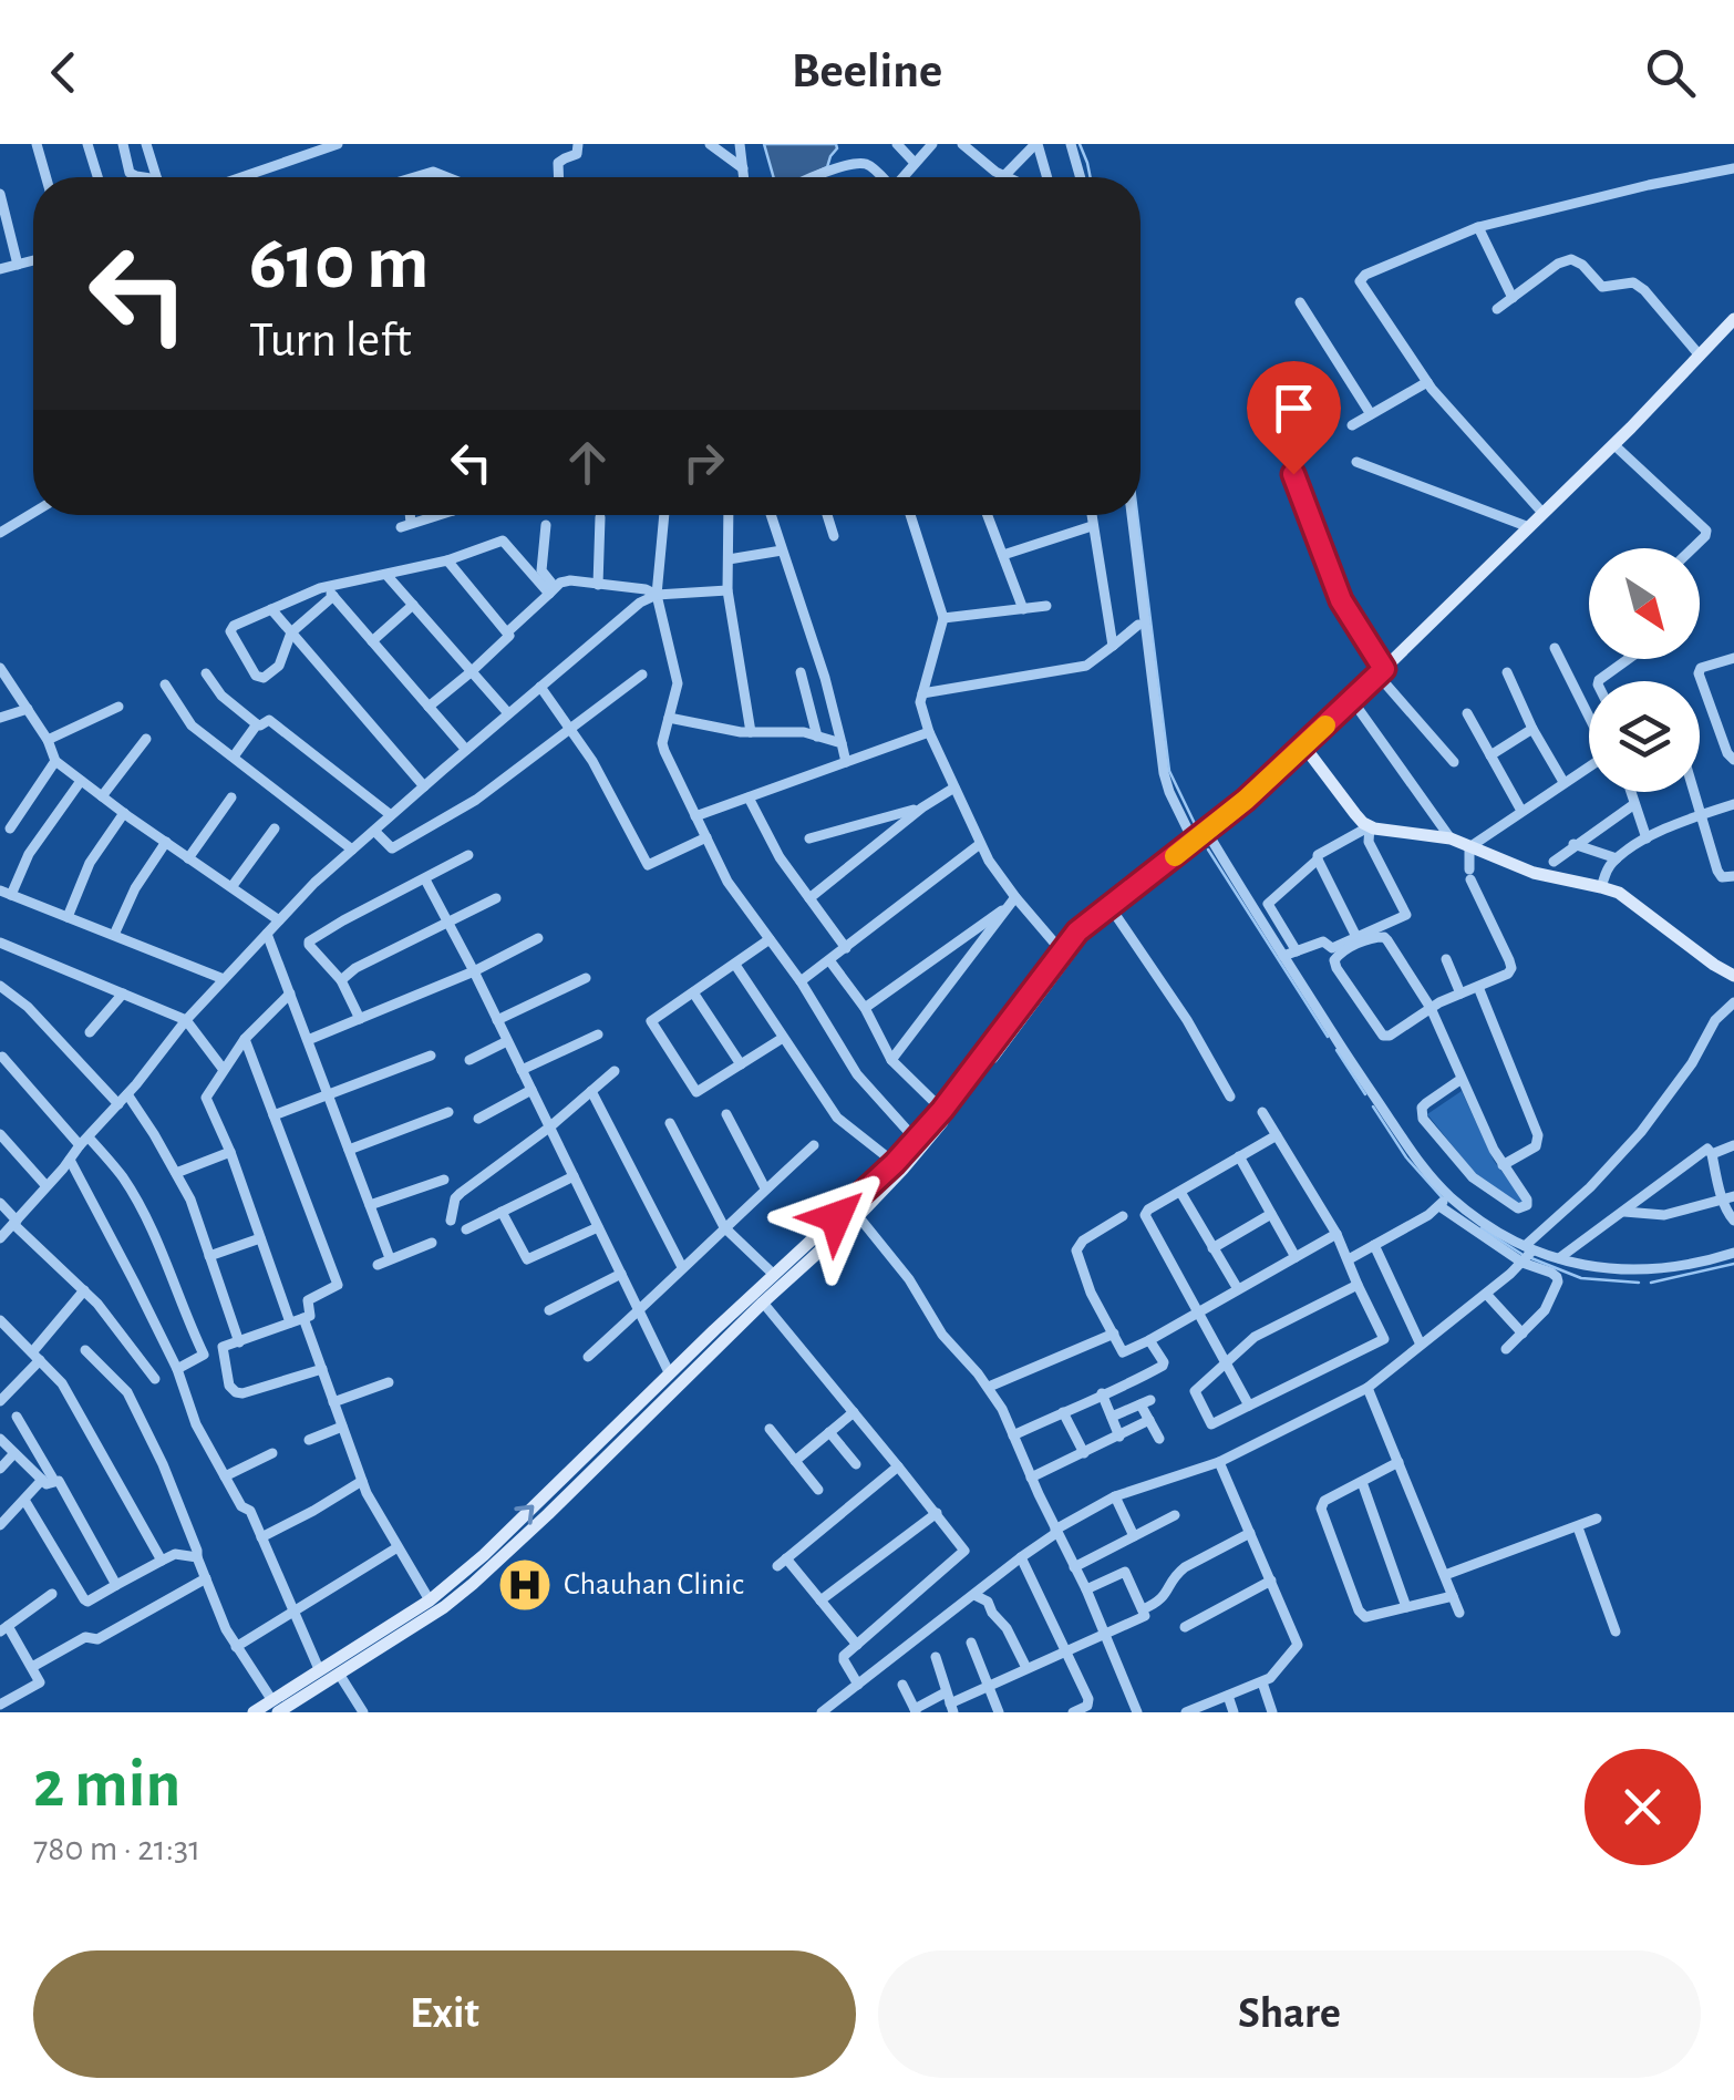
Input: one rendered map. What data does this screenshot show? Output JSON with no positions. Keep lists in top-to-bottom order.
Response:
{
  "places": {
    "hospital": ["Chauhan Clinic"]
  },
  "north": "bottom right",
  "page": {
    "header": "Beeline",
    "turn": ["610 m", "Turn left"],
    "heading": ["2 min", "780 m · 21:31"],
    "buttons": ["Exit", "Share"]
  }
}
